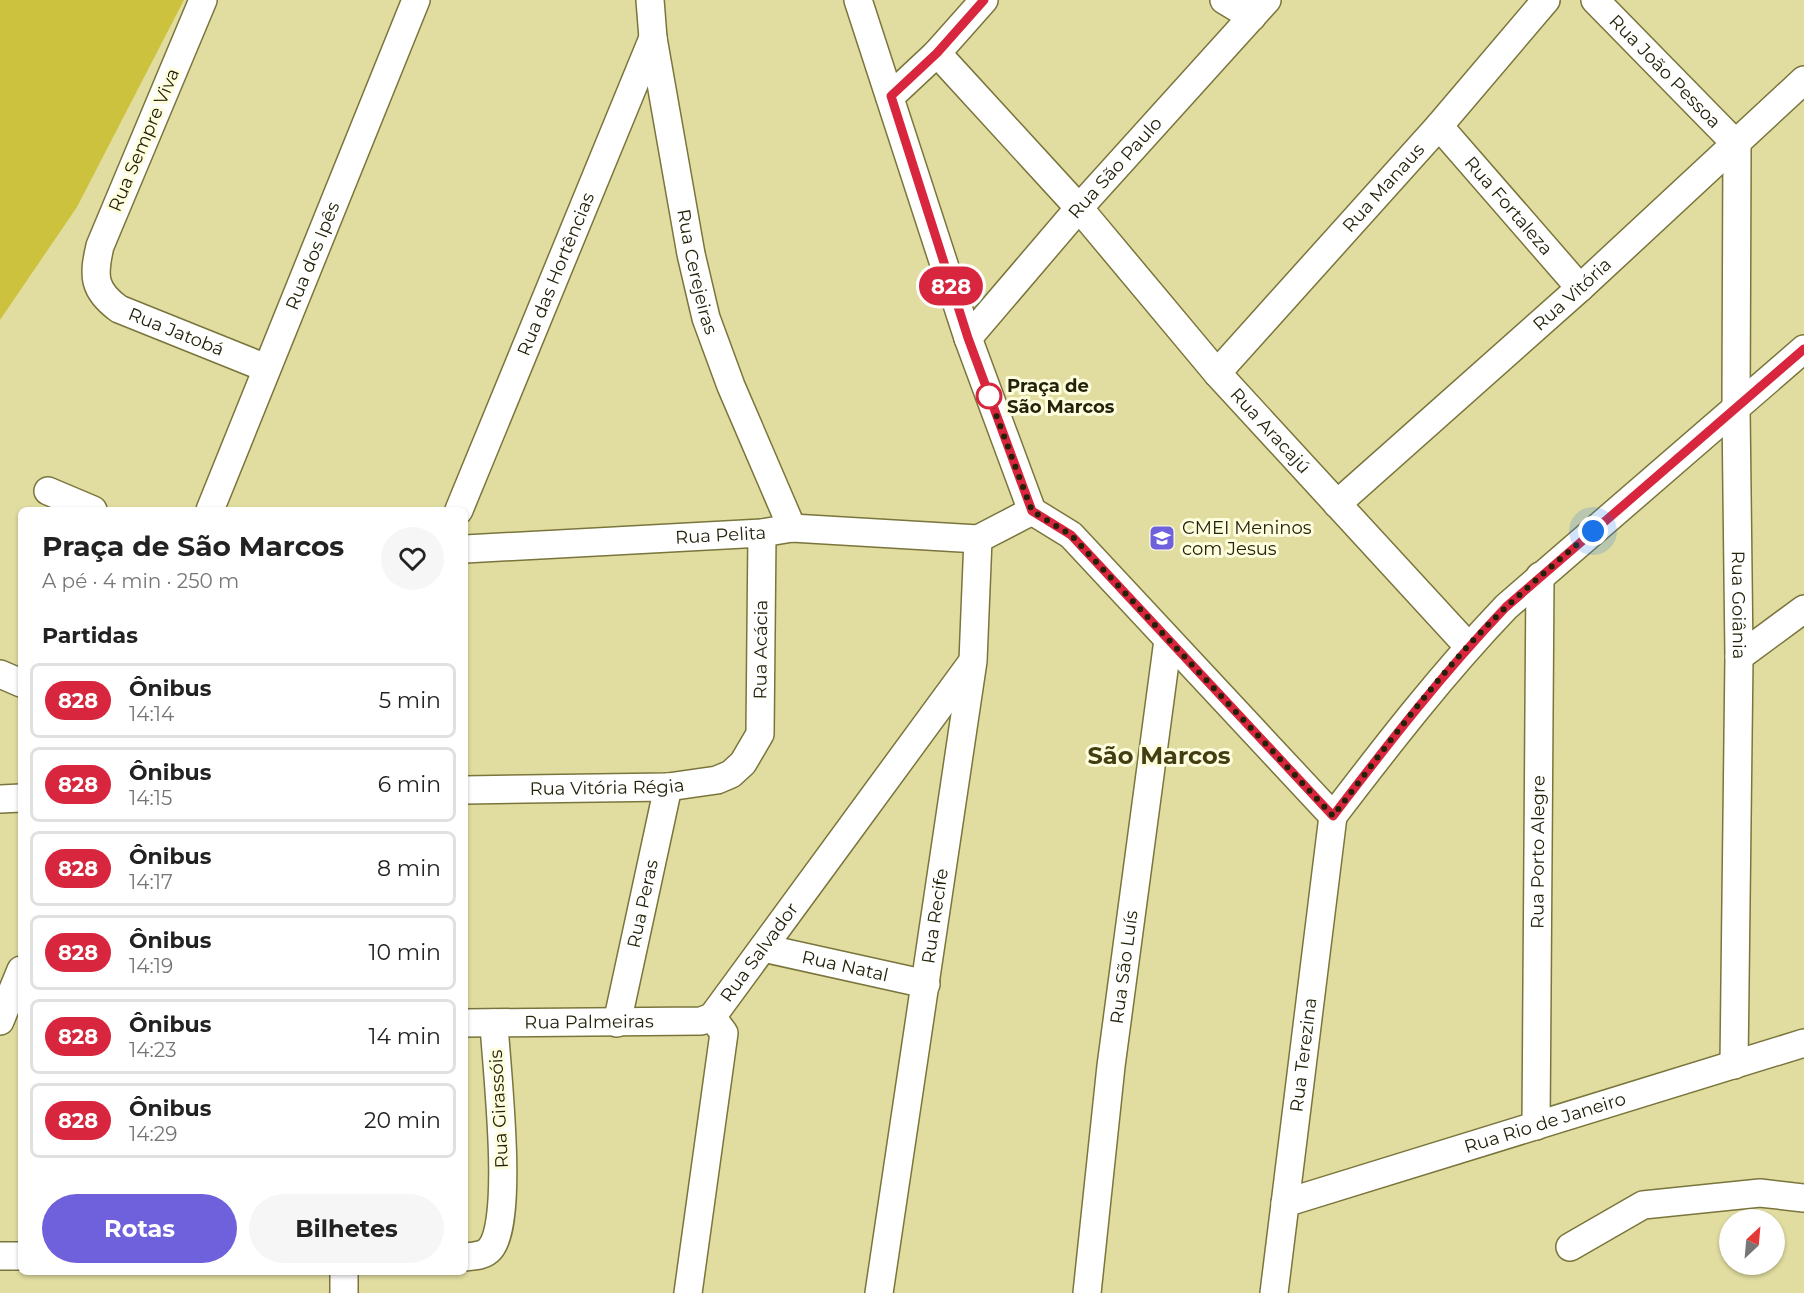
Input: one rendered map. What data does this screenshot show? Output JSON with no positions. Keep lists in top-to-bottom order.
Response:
{
  "streets": {
    "street": [
      "Rua João Pessoa",
      "Rua Sempre Viva",
      "Rua São Paulo",
      "Rua Manaus",
      "Rua Fortaleza",
      "Rua dos Ipês",
      "Rua Cerejeiras",
      "Rua das Hortências",
      "Rua Vitória",
      "Rua Jatobá",
      "Rua Aracajú",
      "Rua Pelita",
      "Rua Goiânia",
      "Rua Acácia",
      "Rua Vitória Régia",
      "Rua Porto Alegre",
      "Rua Peras",
      "Rua Recife",
      "Rua Salvador",
      "Rua Natal",
      "Rua São Luís",
      "Rua Palmeiras",
      "Rua Terezina",
      "Rua Girassóis",
      "Rua Rio de Janeiro"
    ]
  },
  "crossings": [
    ["Rua João Pessoa", "Rua Vitória"],
    ["Rua João Pessoa", "Rua Goiânia"],
    ["Rua Sempre Viva", "Rua Jatobá"],
    ["Rua São Paulo", "Rua Aracajú"],
    ["Rua Manaus", "Rua Fortaleza"],
    ["Rua Manaus", "Rua Aracajú"],
    ["Rua Fortaleza", "Rua Vitória"],
    ["Rua dos Ipês", "Rua Jatobá"],
    ["Rua Cerejeiras", "Rua das Hortências"],
    ["Rua Cerejeiras", "Rua Pelita"],
    ["Rua Vitória", "Rua Aracajú"],
    ["Rua Vitória", "Rua Goiânia"],
    ["Rua Pelita", "Rua Acácia"],
    ["Rua Pelita", "Rua Recife"],
    ["Rua Goiânia", "Rua Rio de Janeiro"],
    ["Rua Acácia", "Rua Vitória Régia"],
    ["Rua Vitória Régia", "Rua Peras"],
    ["Rua Porto Alegre", "Rua Rio de Janeiro"],
    ["Rua Peras", "Rua Palmeiras"],
    ["Rua Recife", "Rua Salvador"],
    ["Rua Recife", "Rua Natal"],
    ["Rua Salvador", "Rua Natal"],
    ["Rua Salvador", "Rua Palmeiras"],
    ["Rua Palmeiras", "Rua Girassóis"],
    ["Rua Terezina", "Rua Rio de Janeiro"]
  ],
  "districts": ["São Marcos"],
  "places": {
    "other": ["Praça de São Marcos"],
    "school or university": ["CMEI Meninos com Jesus"]
  },
  "lines": ["bus line 828"],
  "north": "top right",
  "page": {
    "on_map": "828",
    "heading": [
      ["Praça de São Marcos", "A pé · 4 min · 250 m"],
      "Partidas"
    ],
    "list": [
      {
        "mark": "828",
        "name": "Ônibus",
        "note": "14:14",
        "value": "5 min"
      },
      {
        "mark": "828",
        "name": "Ônibus",
        "note": "14:15",
        "value": "6 min"
      },
      {
        "mark": "828",
        "name": "Ônibus",
        "note": "14:17",
        "value": "8 min"
      },
      {
        "mark": "828",
        "name": "Ônibus",
        "note": "14:19",
        "value": "10 min"
      },
      {
        "mark": "828",
        "name": "Ônibus",
        "note": "14:23",
        "value": "14 min"
      },
      {
        "mark": "828",
        "name": "Ônibus",
        "note": "14:29",
        "value": "20 min"
      }
    ],
    "buttons": ["Rotas", "Bilhetes"]
  }
}
